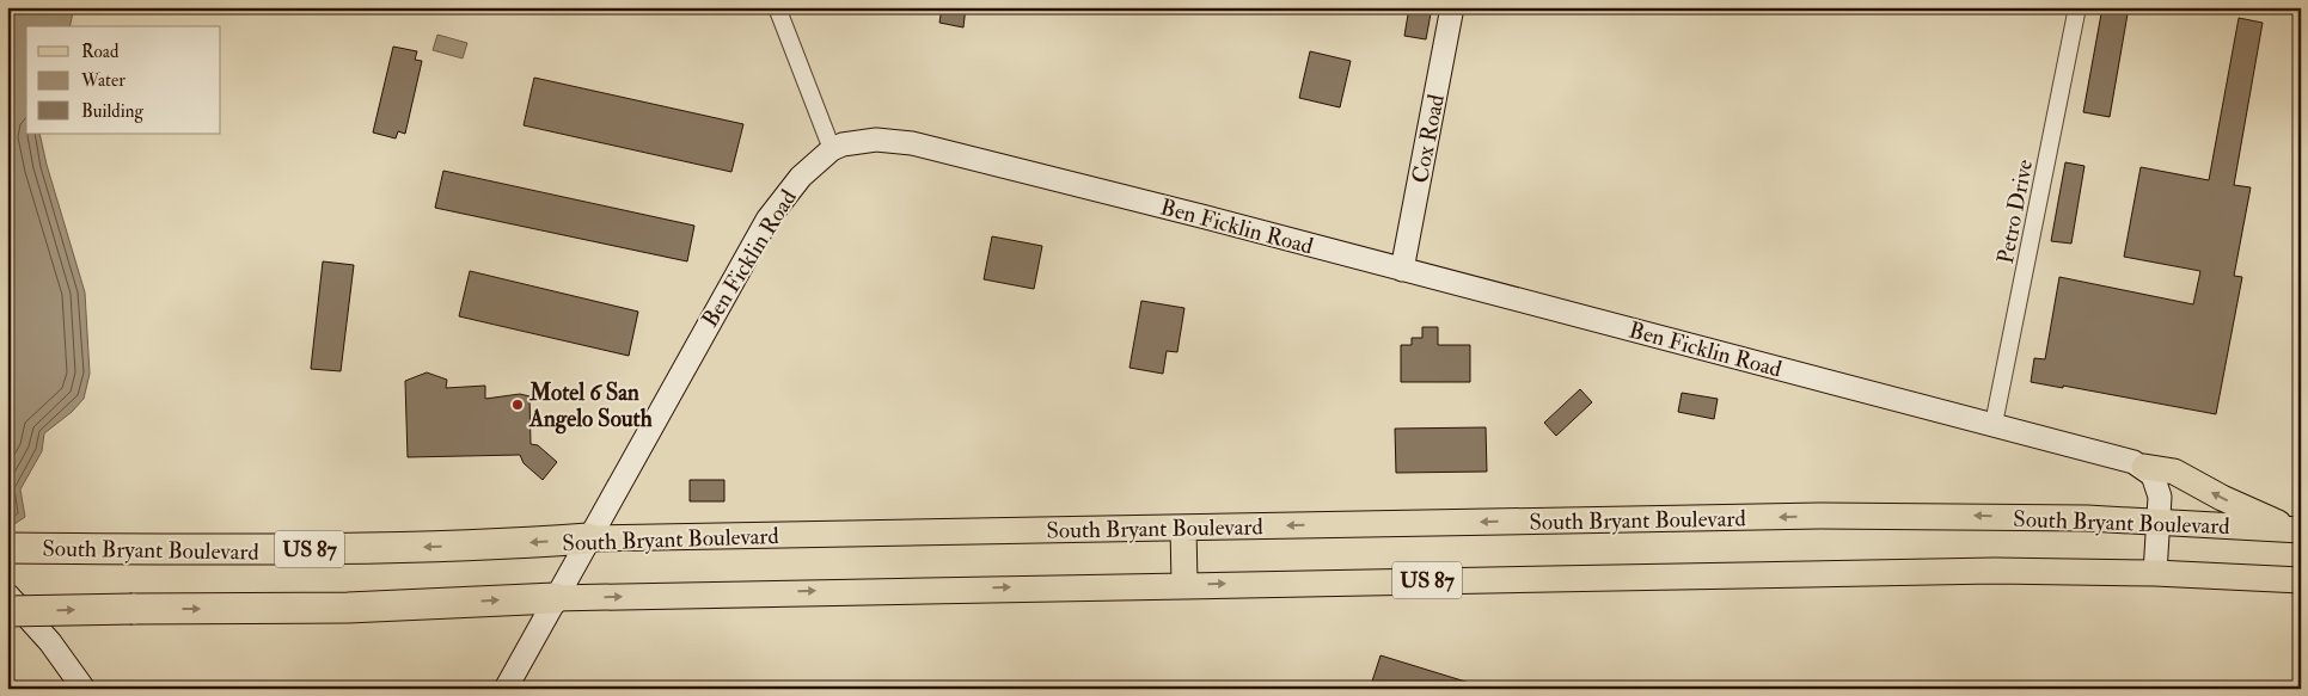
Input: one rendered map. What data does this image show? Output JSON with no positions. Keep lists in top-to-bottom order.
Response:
{
  "streets": {
    "highway": ["South Bryant Boulevard", "US 87"],
    "street": ["Cox Road", "Petro Drive", "Ben Ficklin Road"]
  },
  "crossings": [
    ["Cox Road", "Ben Ficklin Road"],
    ["Petro Drive", "Ben Ficklin Road"],
    ["Ben Ficklin Road", "South Bryant Boulevard"],
    ["Ben Ficklin Road", "US 87"]
  ],
  "places": ["Motel 6 San Angelo South"],
  "legend": ["Road", "Water", "Building"]
}
